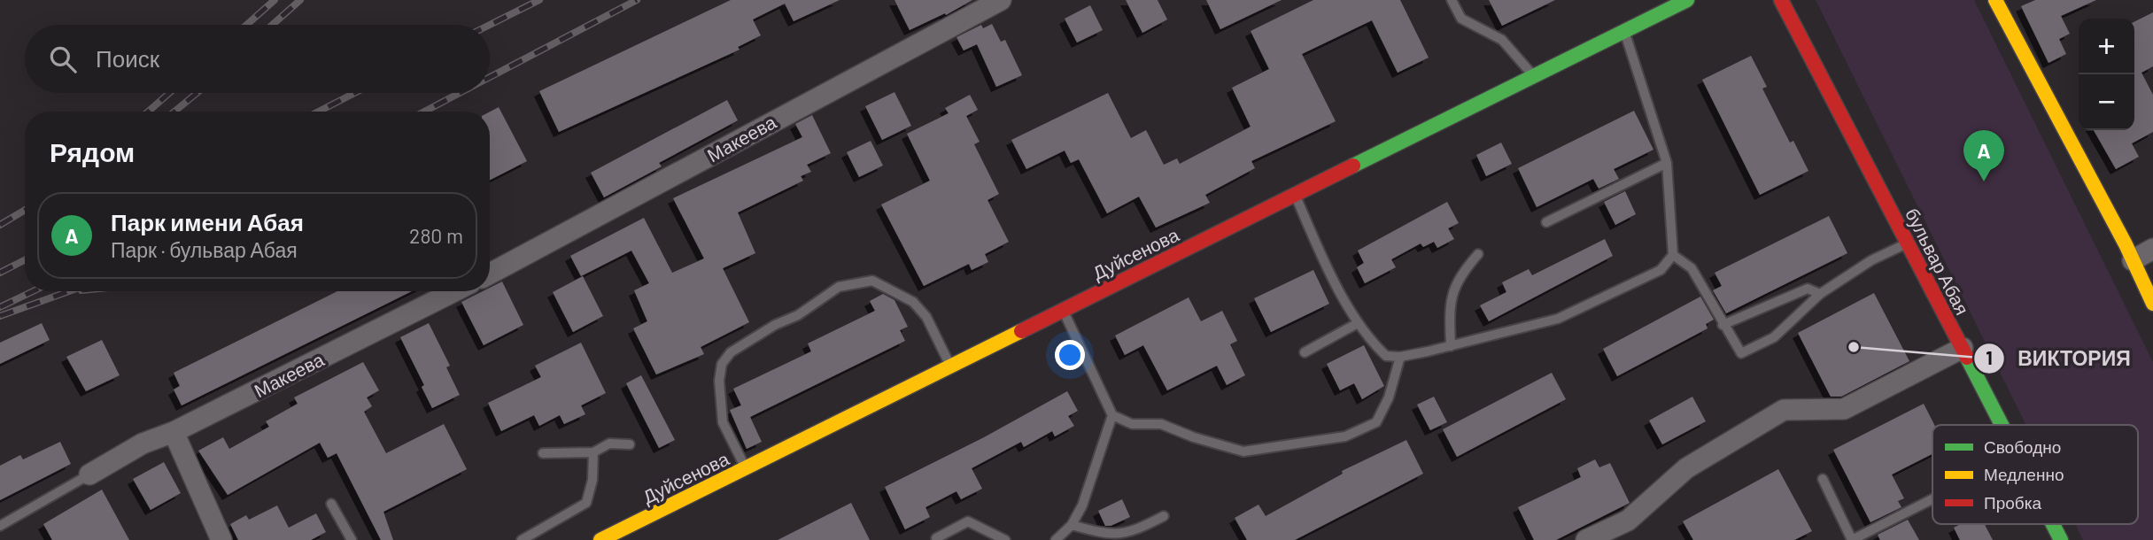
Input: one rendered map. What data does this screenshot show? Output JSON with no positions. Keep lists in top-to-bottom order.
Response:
{
  "streets": {
    "street": ["Макеева", "Дуйсенова", "бульвар Абая"]
  },
  "places": ["ВИКТОРИЯ"],
  "legend": ["Свободно", "Медленно", "Пробка"],
  "page": {
    "map_buttons": ["+", "−"],
    "search": "Поиск",
    "heading": "Рядом",
    "pins": "A",
    "list": [
      {
        "mark": "A",
        "name": "Парк имени Абая",
        "note": "Парк · бульвар Абая",
        "value": "280 m"
      }
    ]
  }
}
